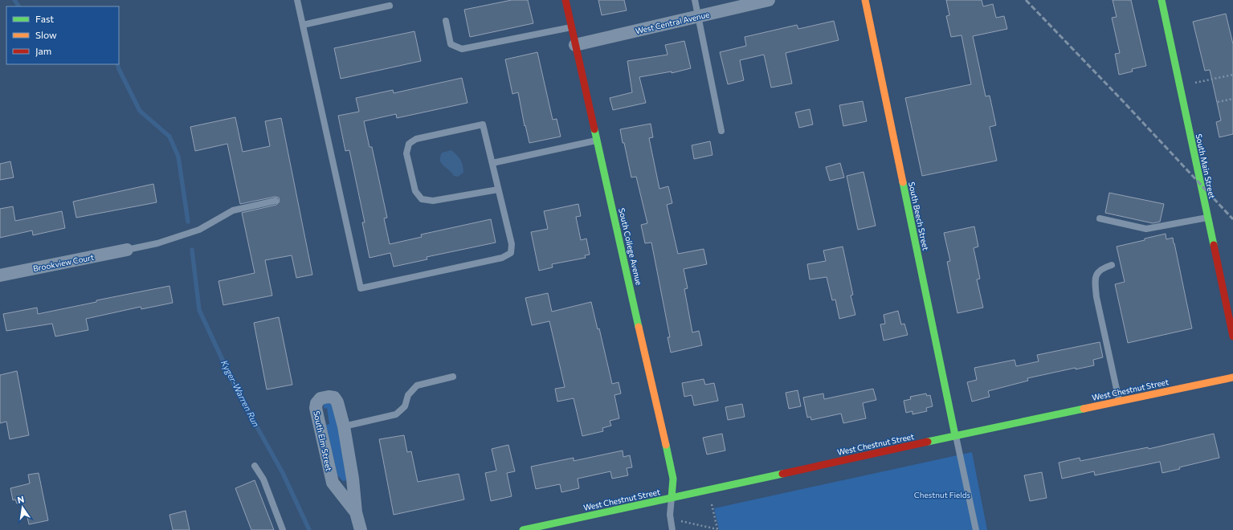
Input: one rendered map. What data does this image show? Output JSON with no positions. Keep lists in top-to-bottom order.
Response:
{
  "streets": {
    "main road": [
      "South Main Street",
      "South Beech Street",
      "South College Avenue",
      "West Chestnut Street"
    ],
    "street": ["West Central Avenue", "Brookview Court", "South Elm Street"]
  },
  "crossings": [
    ["West Central Avenue", "South College Avenue"],
    ["South Beech Street", "West Chestnut Street"],
    ["South College Avenue", "West Chestnut Street"]
  ],
  "water": ["Kyger-Warren Run"],
  "parks": ["Chestnut Fields"],
  "legend": ["Fast", "Slow", "Jam"],
  "north": "top"
}
